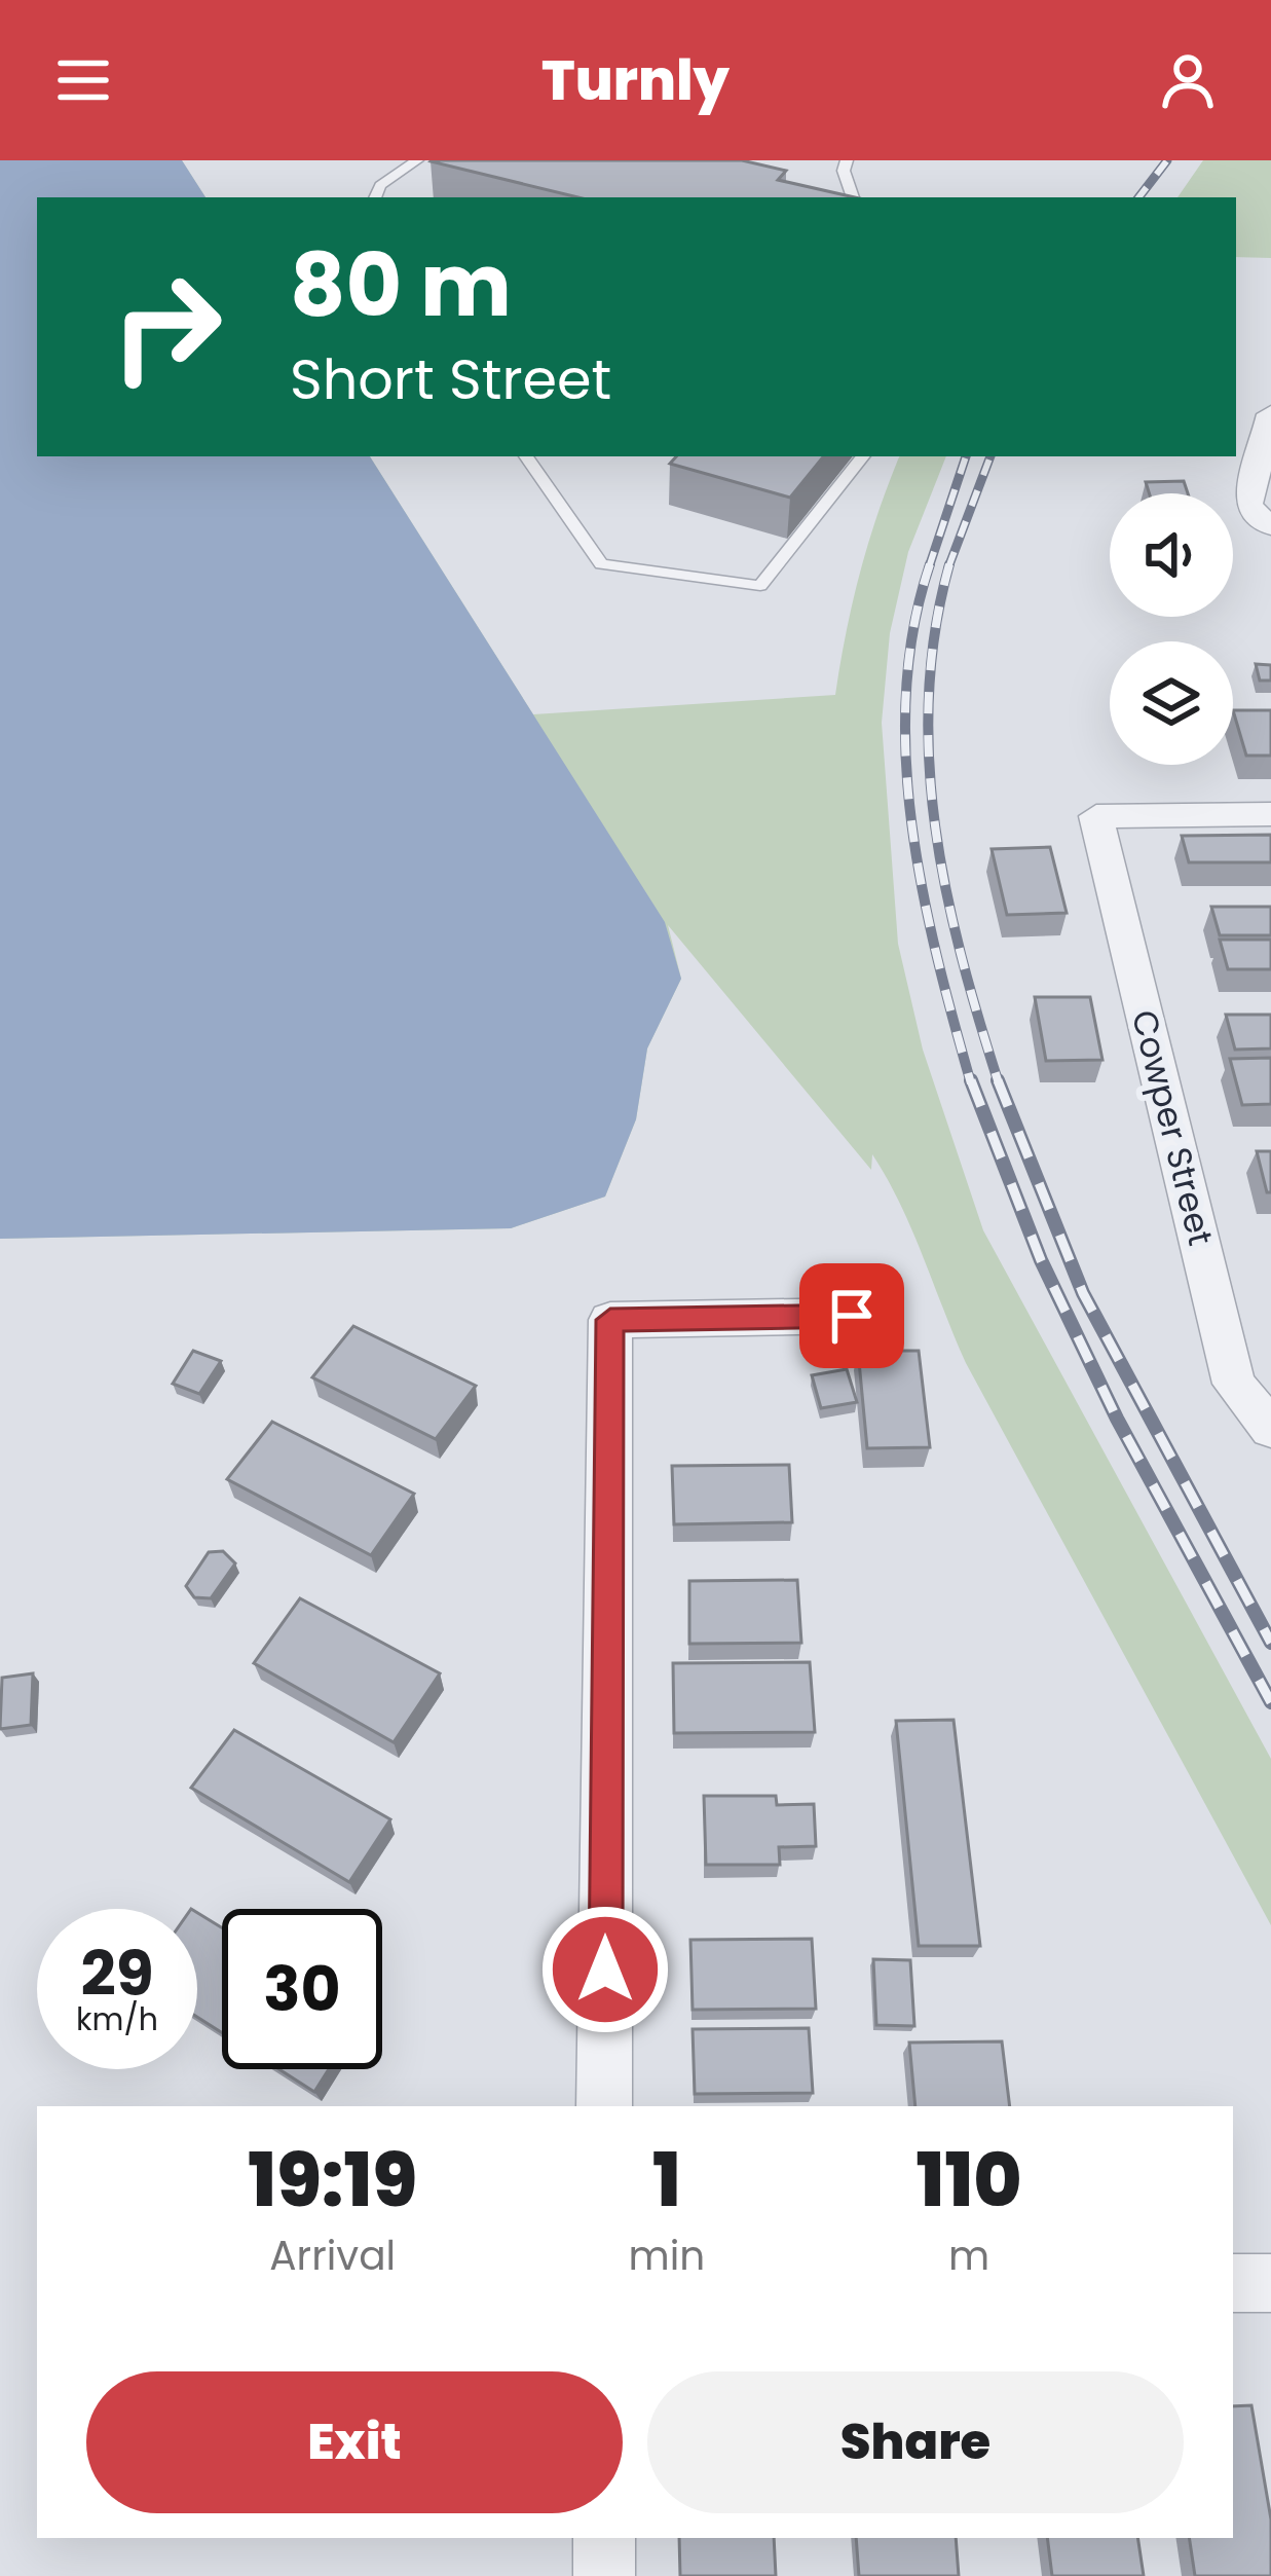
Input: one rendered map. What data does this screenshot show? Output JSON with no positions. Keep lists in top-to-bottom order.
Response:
{
  "streets": {
    "street": ["Cowper Street"]
  },
  "page": {
    "header": "Turnly",
    "turn": ["80 m", "Short Street"],
    "speed": "29 km/h",
    "limit": "30",
    "eta": [
      "19:19",
      "Arrival",
      "1",
      "min",
      "110",
      "m"
    ],
    "buttons": ["Exit", "Share"]
  }
}
